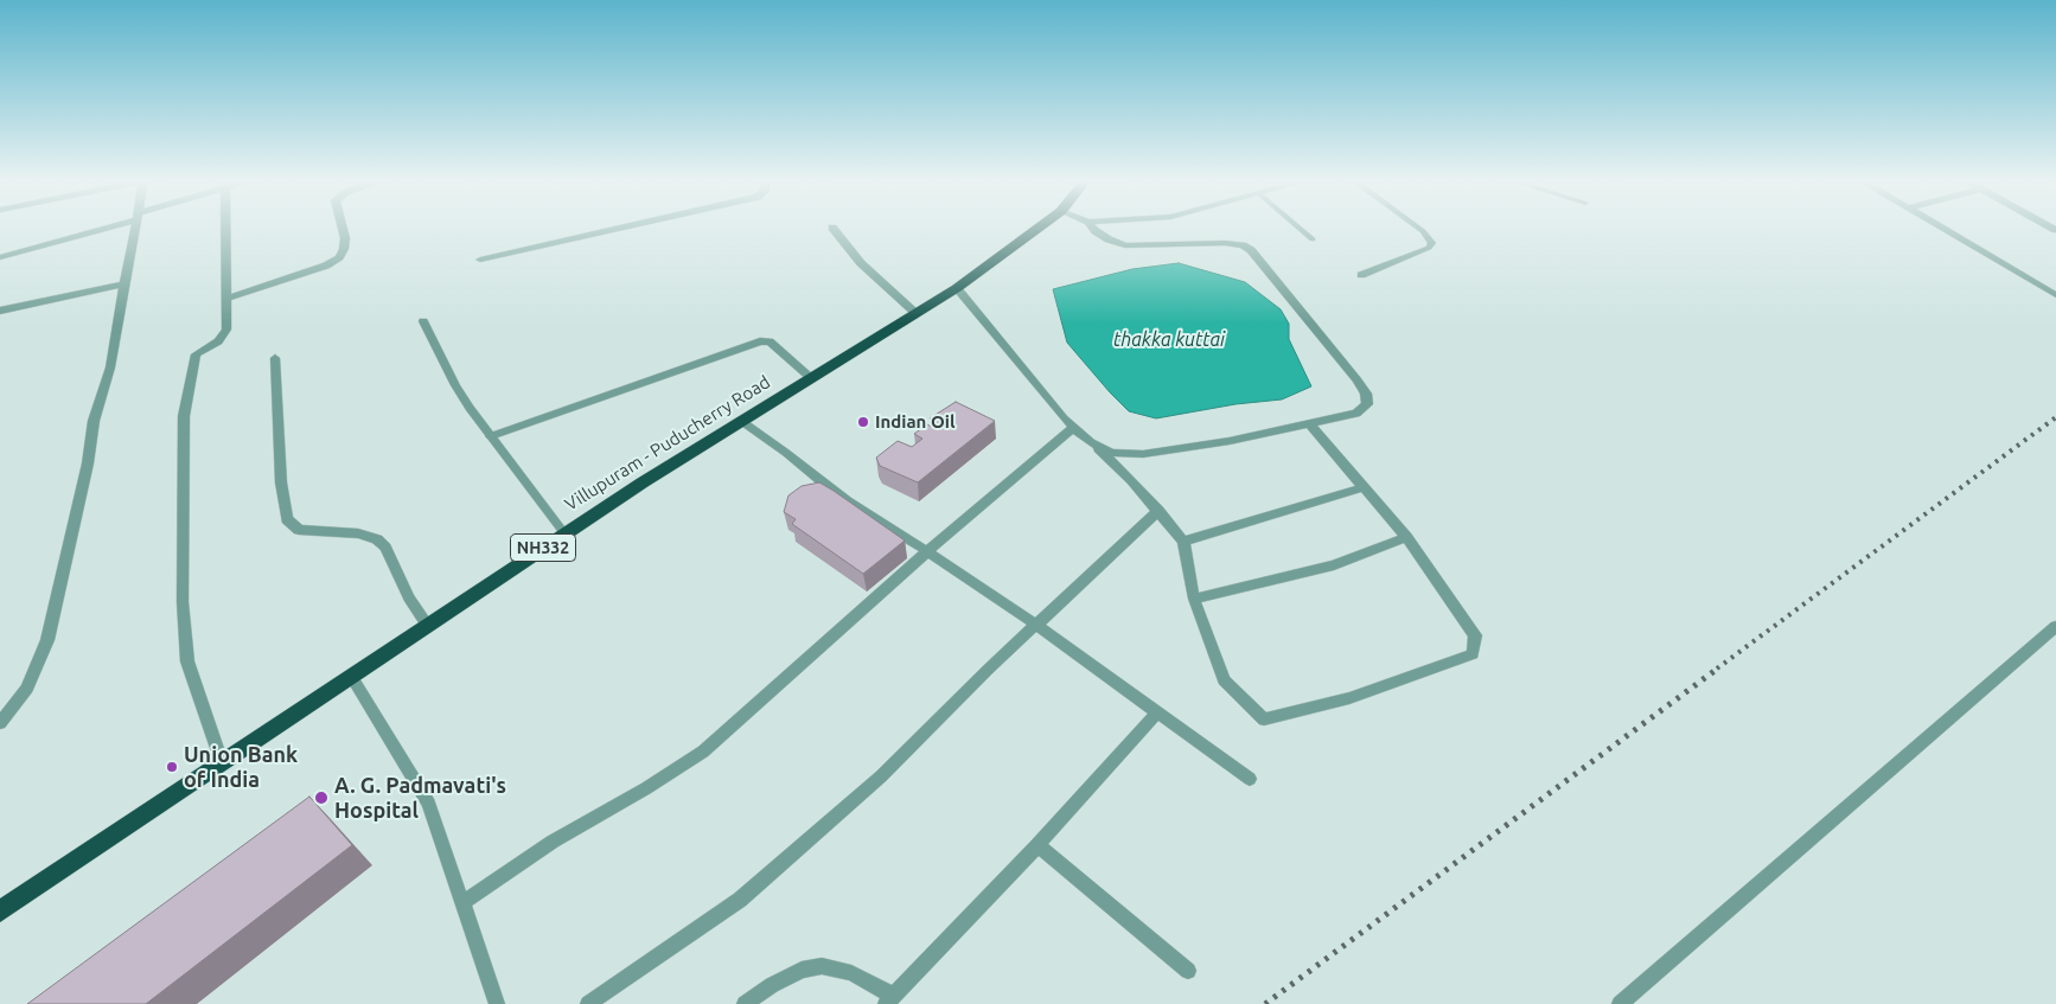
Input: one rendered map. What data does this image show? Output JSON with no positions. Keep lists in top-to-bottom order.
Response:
{
  "streets": {
    "highway": ["Villupuram - Puducherry Road", "NH332"]
  },
  "water": ["thakka kuttai"],
  "places": ["Indian Oil", "Union Bank of India", "A. G. Padmavati's Hospital"]
}
